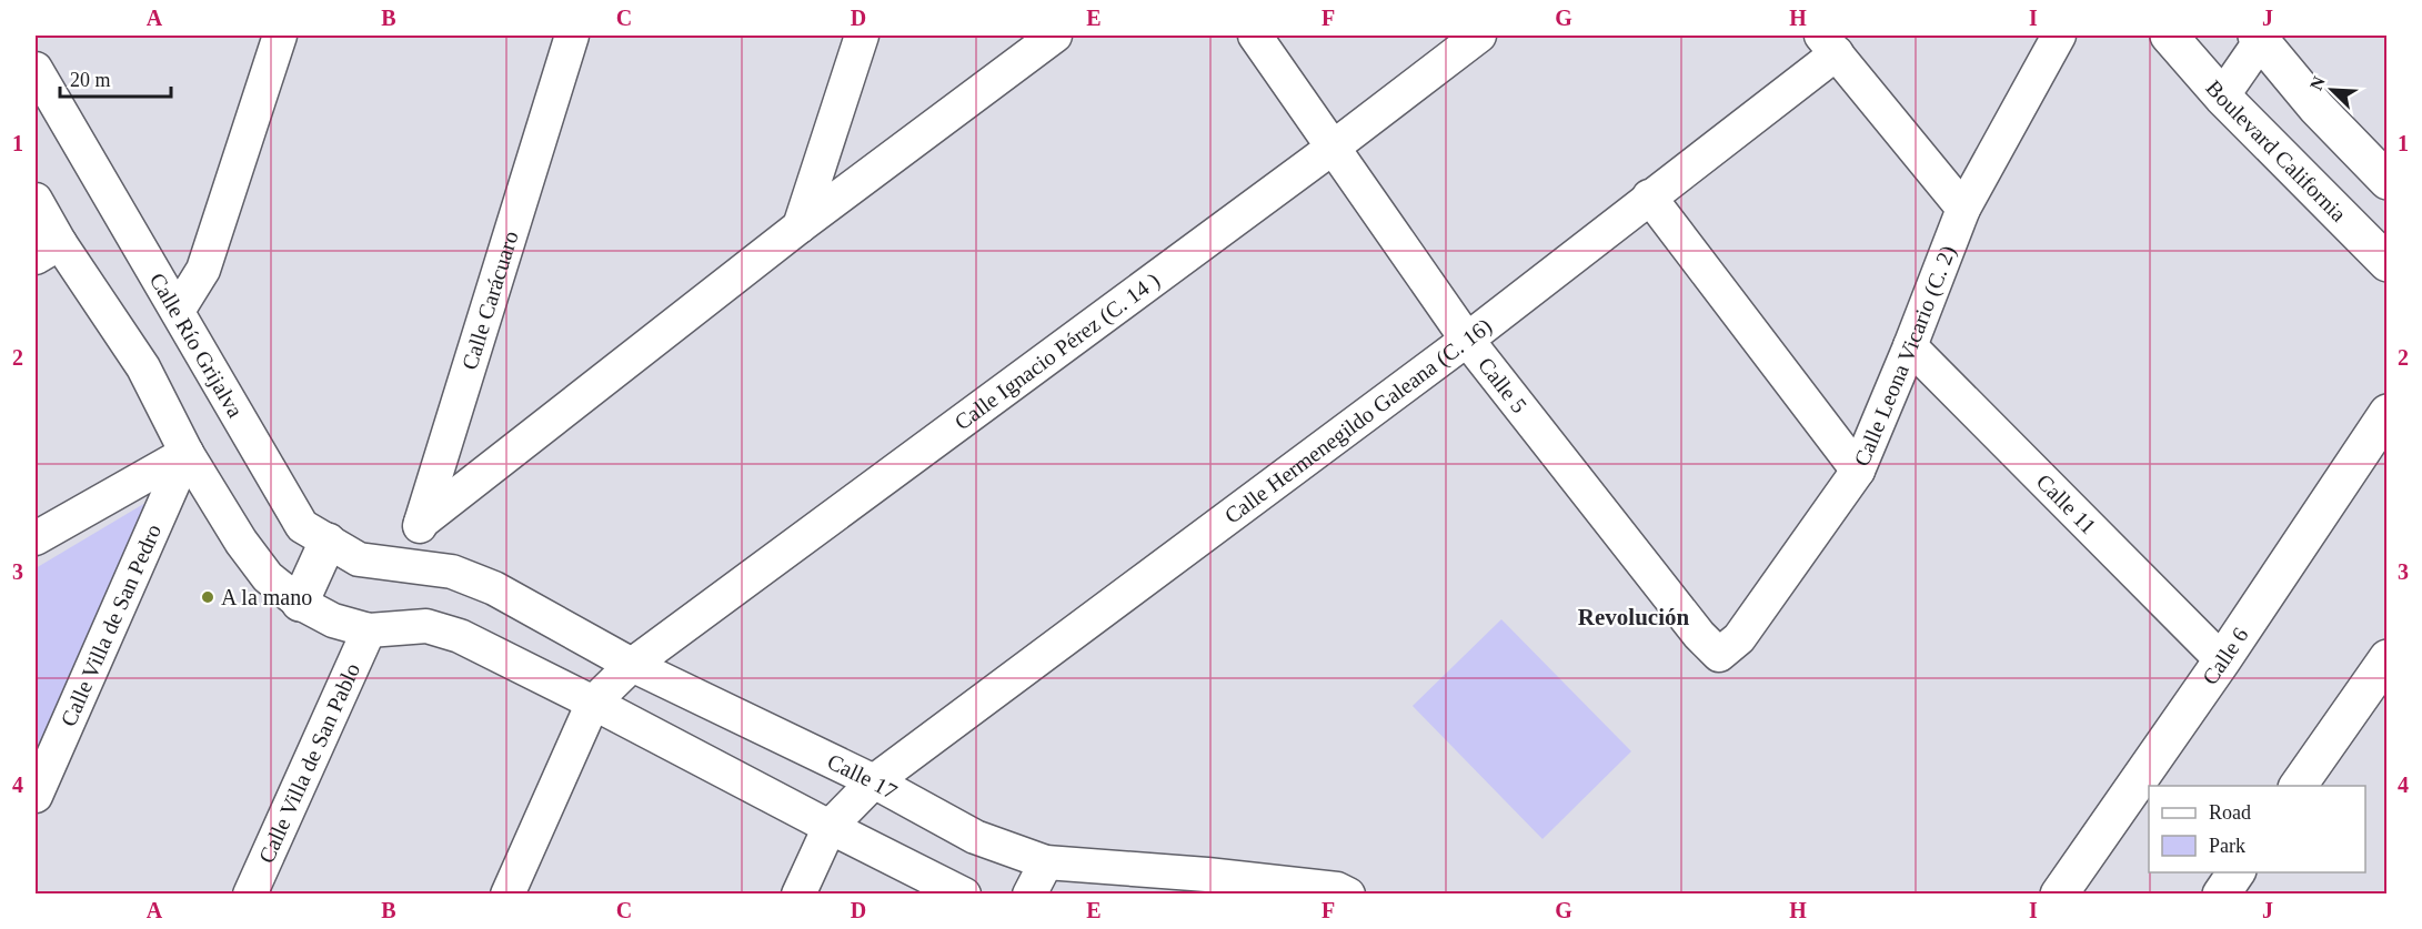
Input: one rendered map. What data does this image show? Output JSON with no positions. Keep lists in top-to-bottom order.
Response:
{
  "streets": {
    "main road": ["Boulevard California", "Calle 6"],
    "street": [
      "Calle Carácuaro",
      "Calle Río Grijalva",
      "Calle Ignacio Pérez (C. 14 )",
      "Calle Leona Vicario (C. 2)",
      "Calle 5",
      "Calle Hermenegildo Galeana (C. 16)",
      "Calle 11",
      "Calle Villa de San Pedro",
      "Calle Villa de San Pablo",
      "Calle 17"
    ]
  },
  "crossings": [
    ["Calle Carácuaro", "Calle Río Grijalva"],
    ["Calle Carácuaro", "Calle 17"],
    ["Calle Río Grijalva", "Calle 17"],
    ["Calle Ignacio Pérez (C. 14 )", "Calle 5"],
    ["Calle Ignacio Pérez (C. 14 )", "Calle 17"],
    ["Calle Leona Vicario (C. 2)", "Calle 5"],
    ["Calle Leona Vicario (C. 2)", "Calle 11"],
    ["Calle 5", "Calle Hermenegildo Galeana (C. 16)"],
    ["Calle Hermenegildo Galeana (C. 16)", "Calle 17"],
    ["Calle 11", "Calle 6"]
  ],
  "districts": ["Revolución"],
  "places": ["A la mano"],
  "legend": ["Road", "Park"],
  "scale_bar": "20 m",
  "north": "top left",
  "grid": {
    "columns": [
      "A",
      "B",
      "C",
      "D",
      "E",
      "F",
      "G",
      "H",
      "I",
      "J"
    ],
    "rows": [
      "1",
      "2",
      "3",
      "4"
    ]
  }
}
